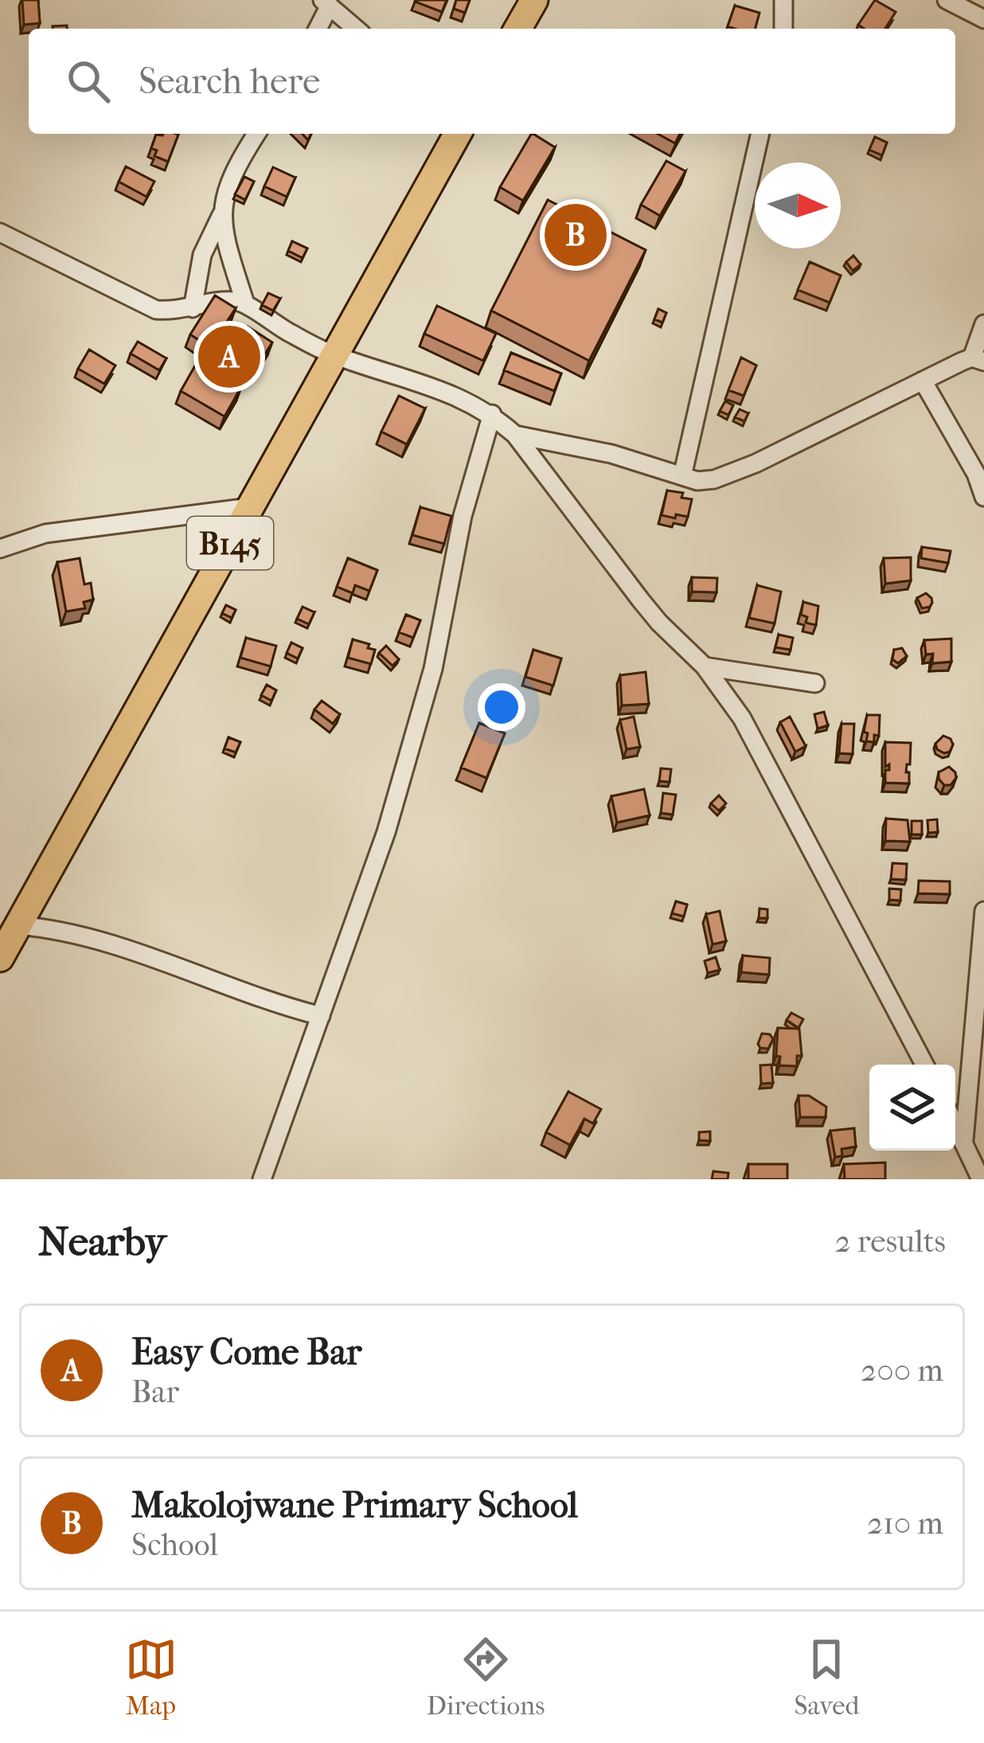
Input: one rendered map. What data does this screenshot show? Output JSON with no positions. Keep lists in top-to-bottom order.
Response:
{
  "streets": {
    "main road": ["B145"]
  },
  "north": "right",
  "page": {
    "search": "Search here",
    "pins": ["B", "A"],
    "heading": ["Nearby", "2 results"],
    "list": [
      {
        "mark": "A",
        "name": "Easy Come Bar",
        "note": "Bar",
        "value": "200 m"
      },
      {
        "mark": "B",
        "name": "Makolojwane Primary School",
        "note": "School",
        "value": "210 m"
      }
    ],
    "nav": ["Map", "Directions", "Saved"]
  }
}
